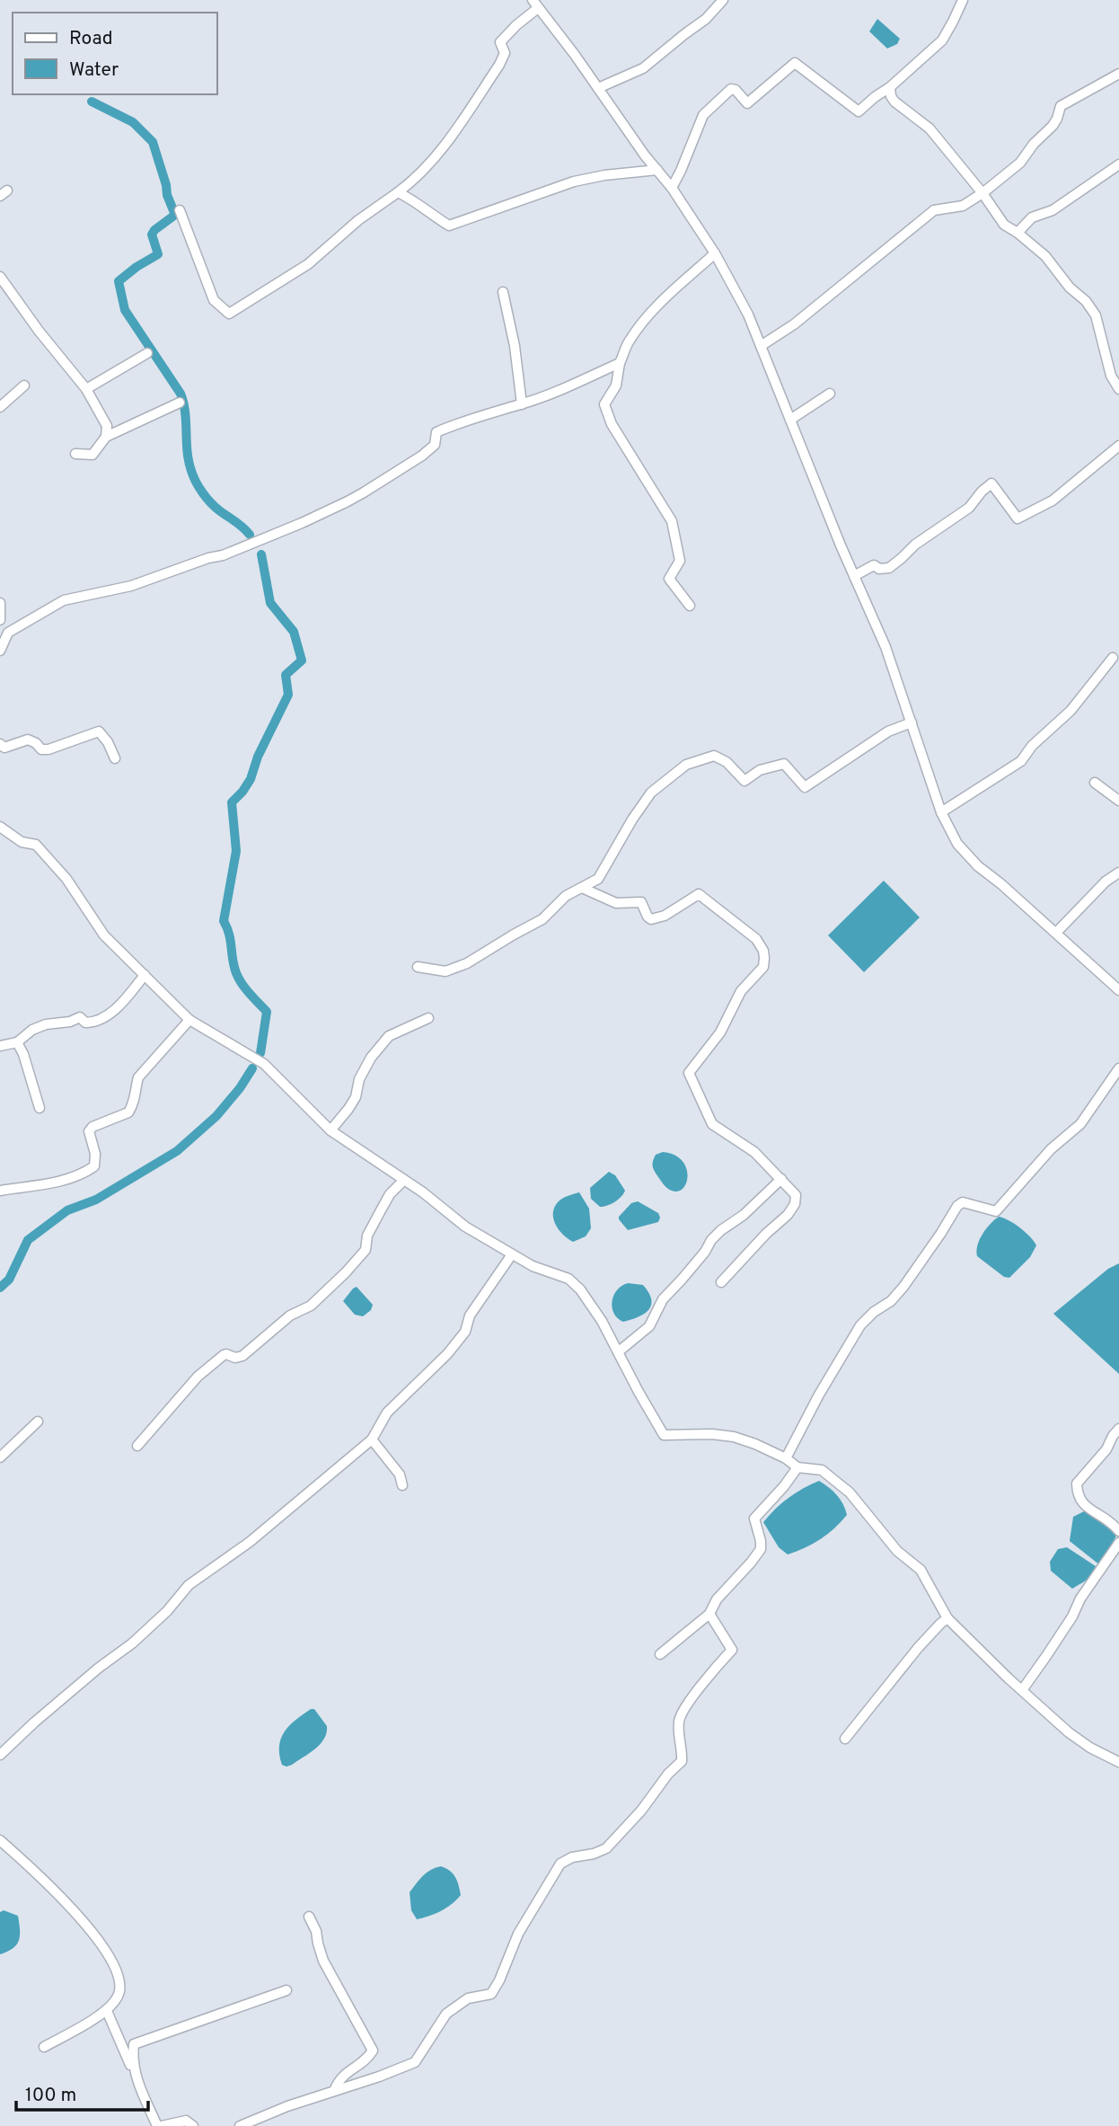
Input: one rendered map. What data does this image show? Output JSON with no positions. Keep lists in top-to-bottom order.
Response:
{
  "legend": ["Road", "Water"],
  "scale_bar": "100 m"
}
